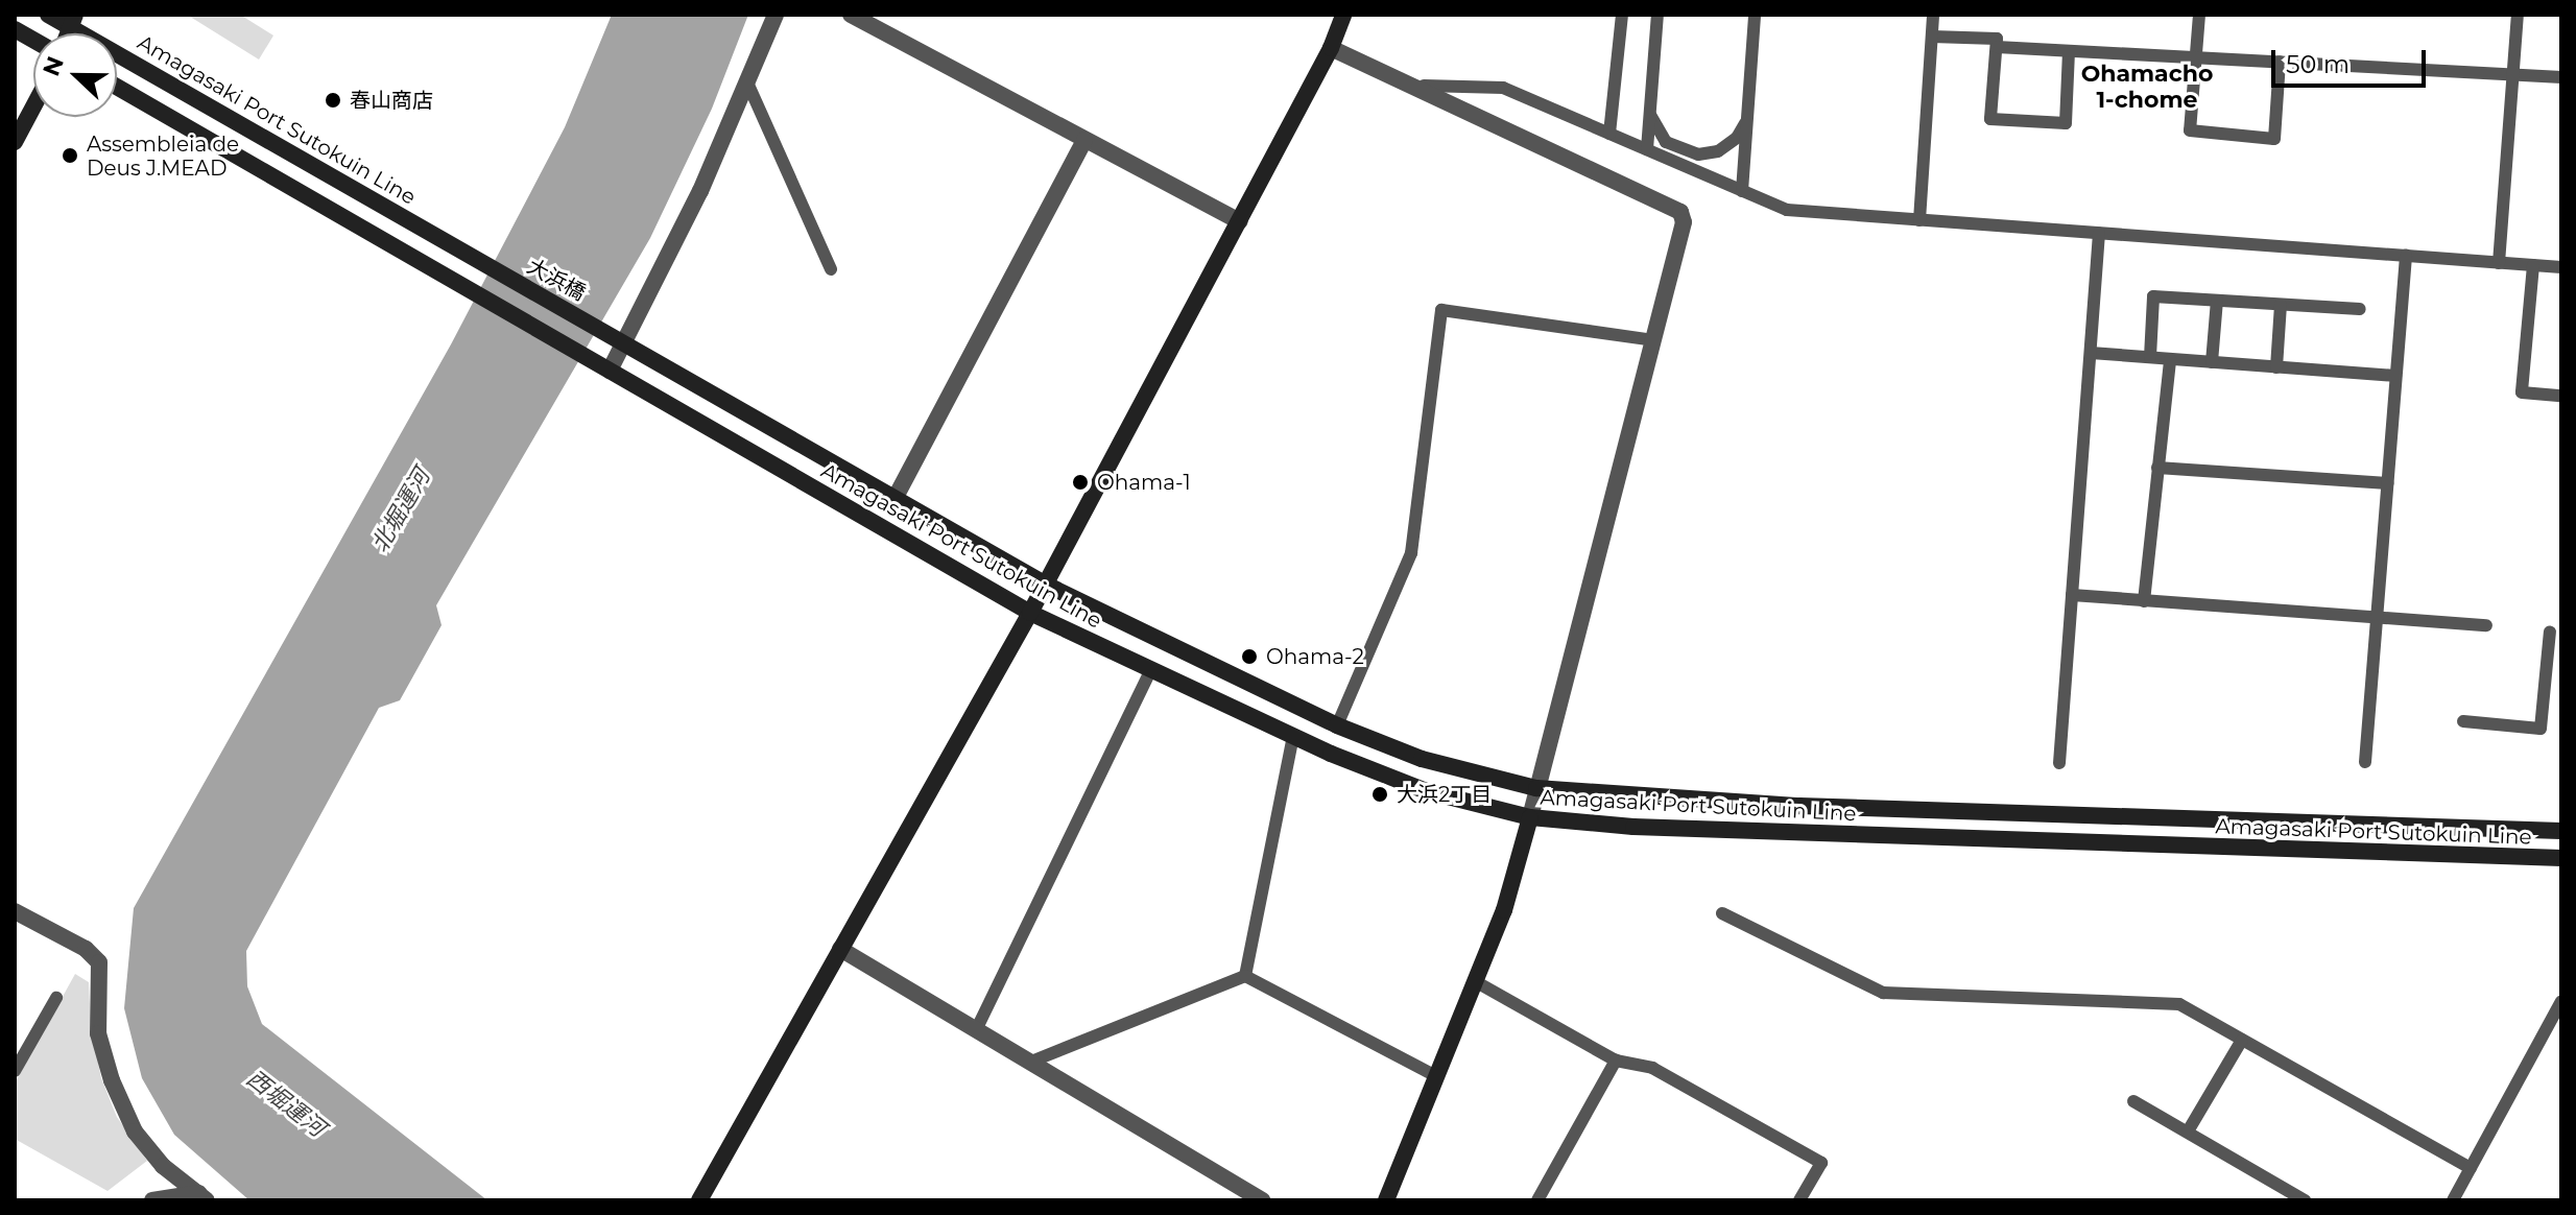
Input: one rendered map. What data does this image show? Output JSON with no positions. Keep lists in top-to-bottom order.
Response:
{
  "streets": {
    "main road": ["Amagasaki Port Sutokuin Line", "大浜橋"]
  },
  "crossings": [
    ["Amagasaki Port Sutokuin Line", "大浜橋"]
  ],
  "districts": ["Ohamacho 1-chome"],
  "water": ["北堀運河", "西堀運河"],
  "places": [
    "春山商店",
    "Assembleia de Deus J.MEAD",
    "Ohama-1",
    "Ohama-2",
    "大浜2丁目"
  ],
  "scale_bar": "50 m",
  "north": "left"
}
